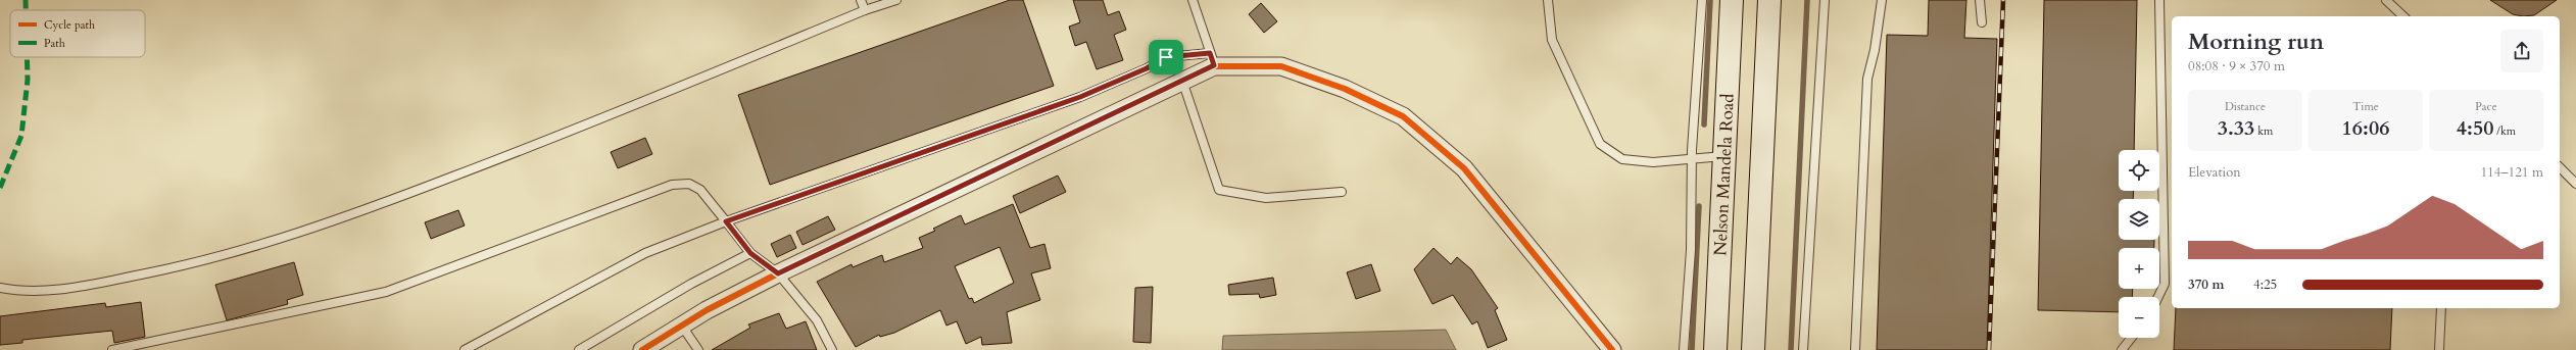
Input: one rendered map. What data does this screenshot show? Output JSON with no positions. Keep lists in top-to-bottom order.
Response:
{
  "streets": {
    "main road": ["Nelson Mandela Road"]
  },
  "legend": ["Cycle path", "Path"],
  "page": {
    "heading": ["Morning run", "08:08 · 9 × 370 m"],
    "stats": [
      ["Distance", "3.33 km"],
      ["Time", "16:06"],
      ["Pace", "4:50 /km"]
    ],
    "map_buttons": ["+", "−"],
    "chart": ["Elevation", "114–121 m"],
    "list": [
      {
        "name": "370 m",
        "note": "4:25"
      }
    ]
  }
}
